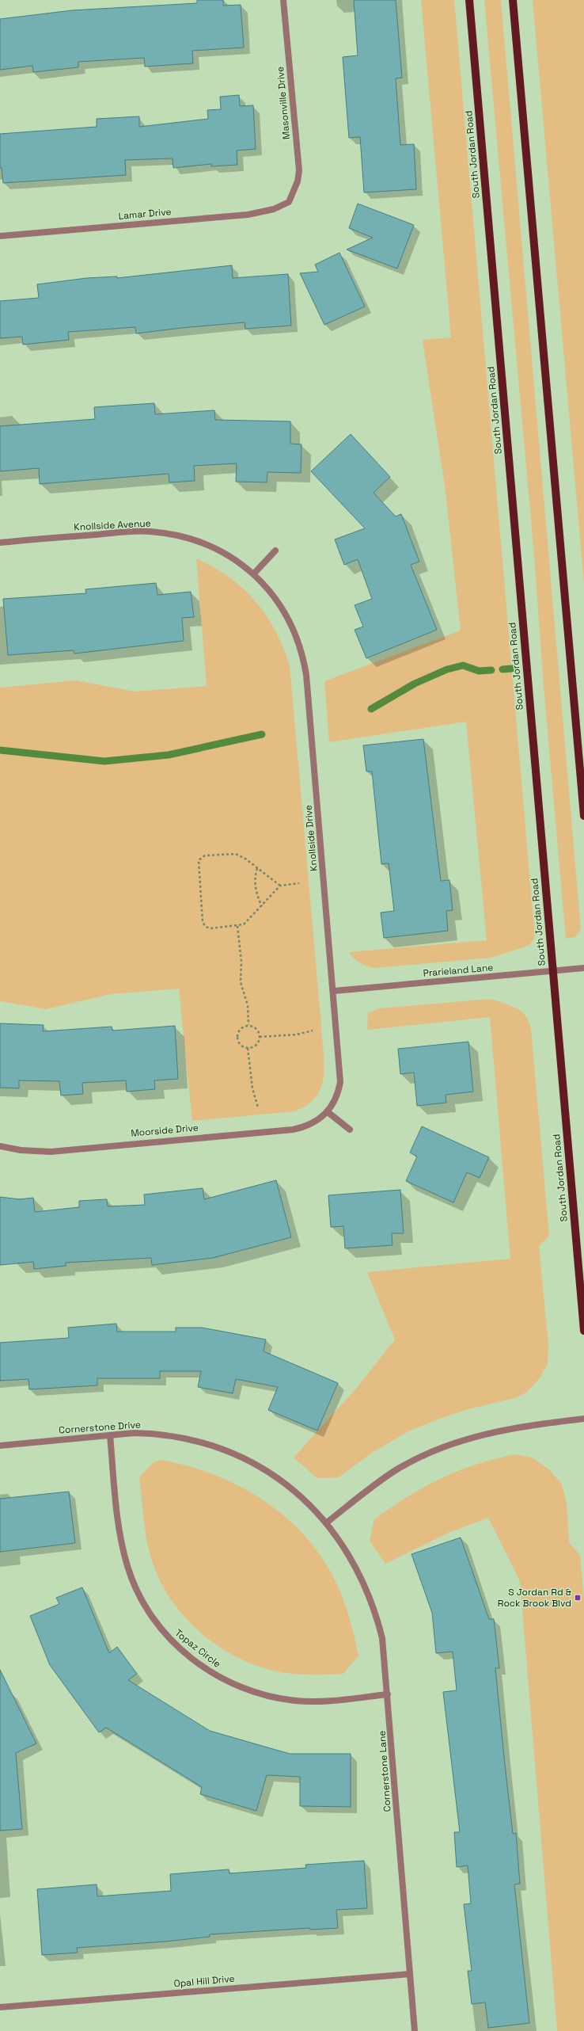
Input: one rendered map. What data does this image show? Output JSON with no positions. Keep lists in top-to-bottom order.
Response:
{
  "streets": {
    "main road": ["South Jordan Road"],
    "street": [
      "Masonville Drive",
      "Lamar Drive",
      "Knollside Avenue",
      "Knollside Drive",
      "Prarieland Lane",
      "Moorside Drive",
      "Cornerstone Drive",
      "Topaz Circle",
      "Cornerstone Lane",
      "Opal Hill Drive"
    ]
  },
  "crossings": [
    ["Masonville Drive", "Lamar Drive"],
    ["South Jordan Road", "Prarieland Lane"],
    ["Knollside Avenue", "Knollside Drive"],
    ["Knollside Drive", "Prarieland Lane"],
    ["Knollside Drive", "Moorside Drive"],
    ["Cornerstone Drive", "Topaz Circle"],
    ["Cornerstone Drive", "Cornerstone Lane"],
    ["Topaz Circle", "Cornerstone Lane"],
    ["Cornerstone Lane", "Opal Hill Drive"]
  ],
  "places": {
    "transit": ["S Jordan Rd & Rock Brook Blvd"]
  }
}
